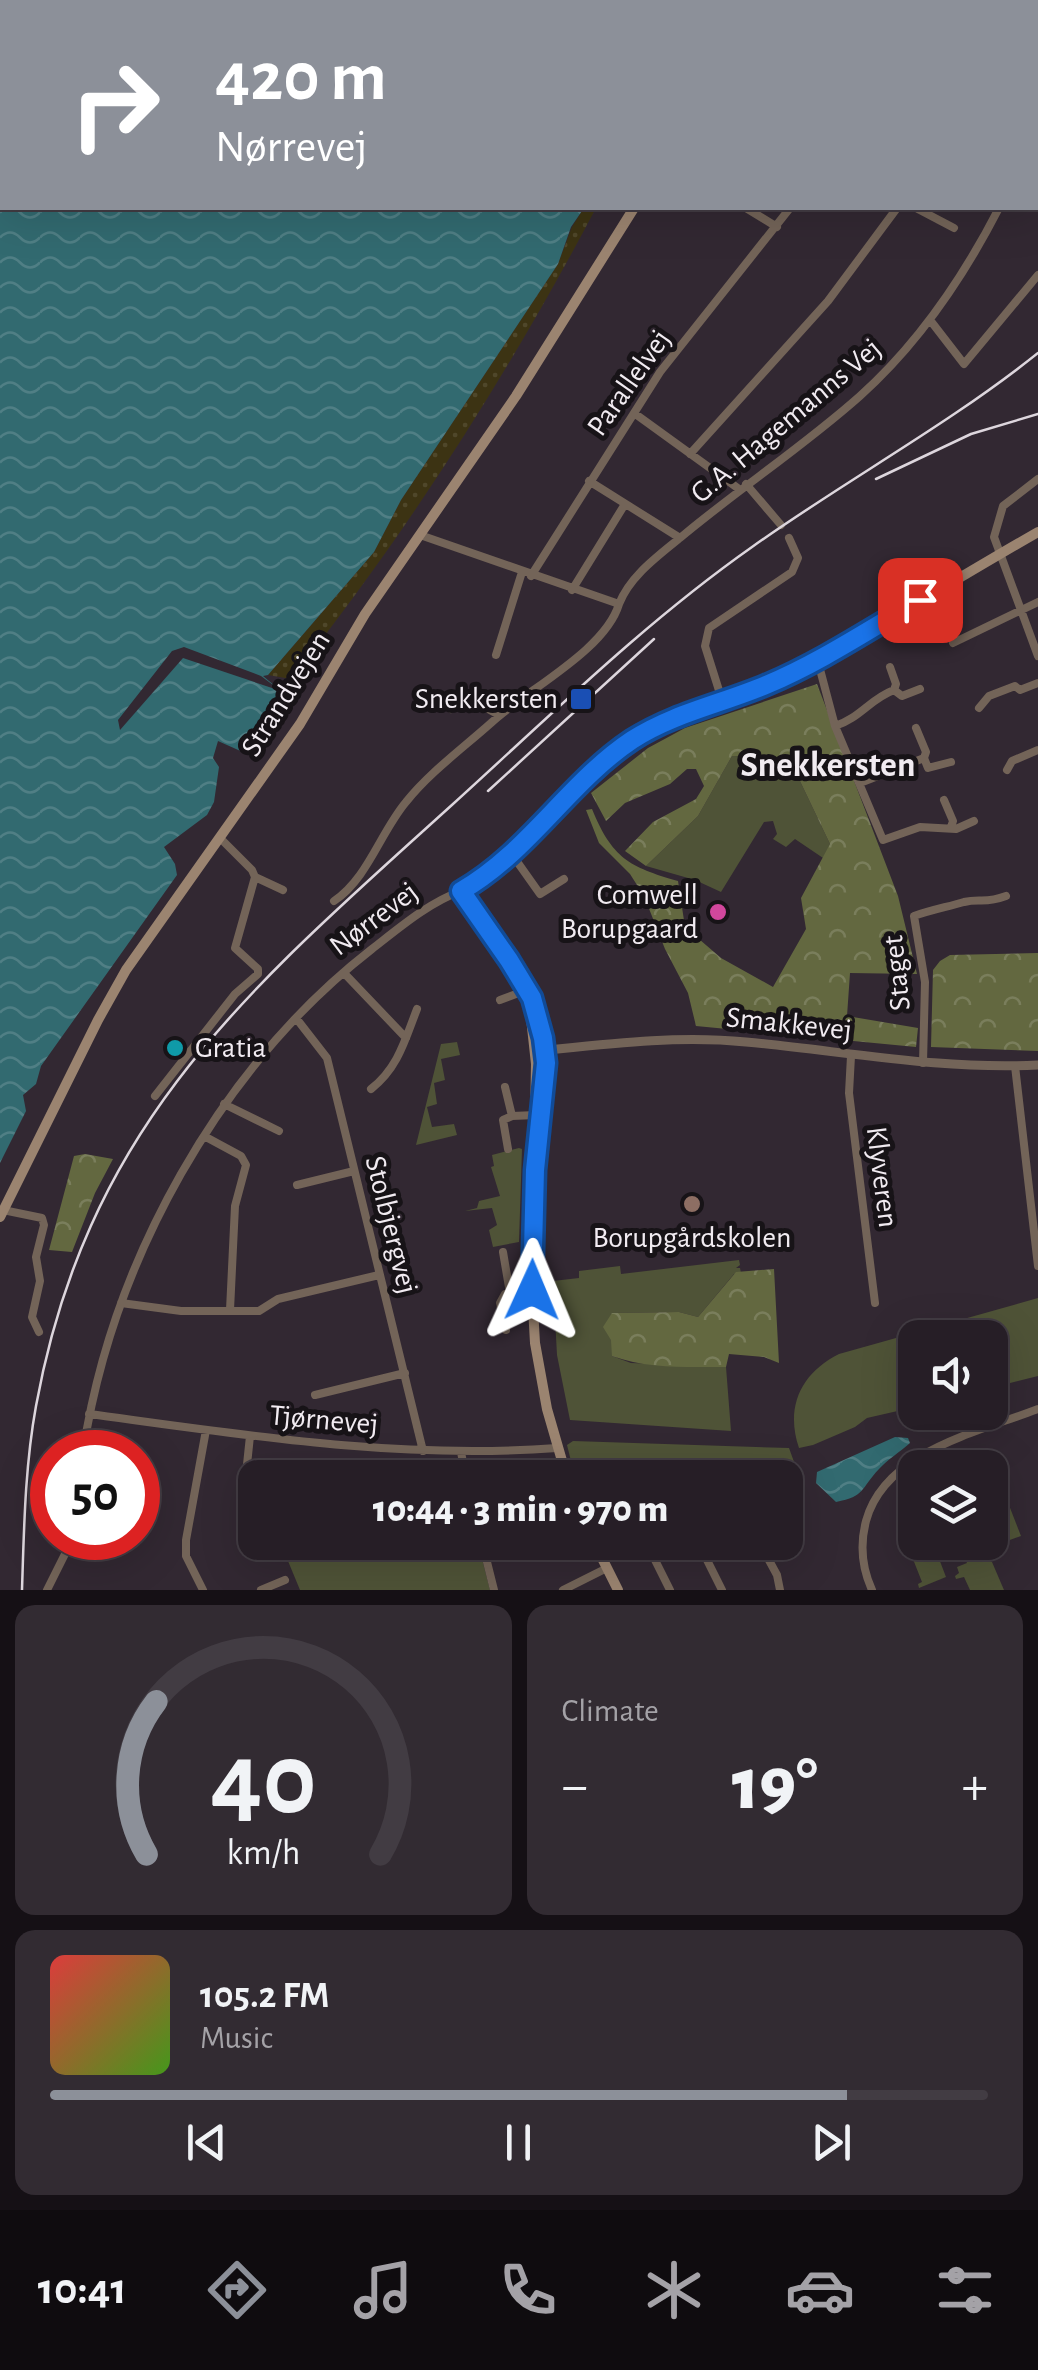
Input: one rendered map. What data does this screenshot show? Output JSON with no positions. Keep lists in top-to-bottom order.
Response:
{
  "streets": {
    "main road": ["Strandvejen", "Nørrevej"],
    "street": [
      "Parallelvej",
      "G.A. Hagemanns Vej",
      "Staget",
      "Smakkevej",
      "Klyveren",
      "Stolbjergvej",
      "Tjørnevej"
    ]
  },
  "crossings": [
    ["Nørrevej", "Stolbjergvej"],
    ["Nørrevej", "Tjørnevej"],
    ["Staget", "Smakkevej"],
    ["Smakkevej", "Klyveren"],
    ["Stolbjergvej", "Tjørnevej"]
  ],
  "districts": ["Snekkersten"],
  "places": {
    "transit": ["Snekkersten"],
    "other": ["Comwell Borupgaard", "Gratia", "Borupgårdskolen"]
  },
  "page": {
    "turn": ["420 m", "Nørrevej"],
    "limit": "50",
    "trip": "10:44 · 3 min · 970 m",
    "tile": "Climate",
    "heat": ["−", "19°", "+"],
    "song": ["105.2 FM", "Music"],
    "tabs": "10:41",
    "gauge": ["40", "km/h"]
  }
}
